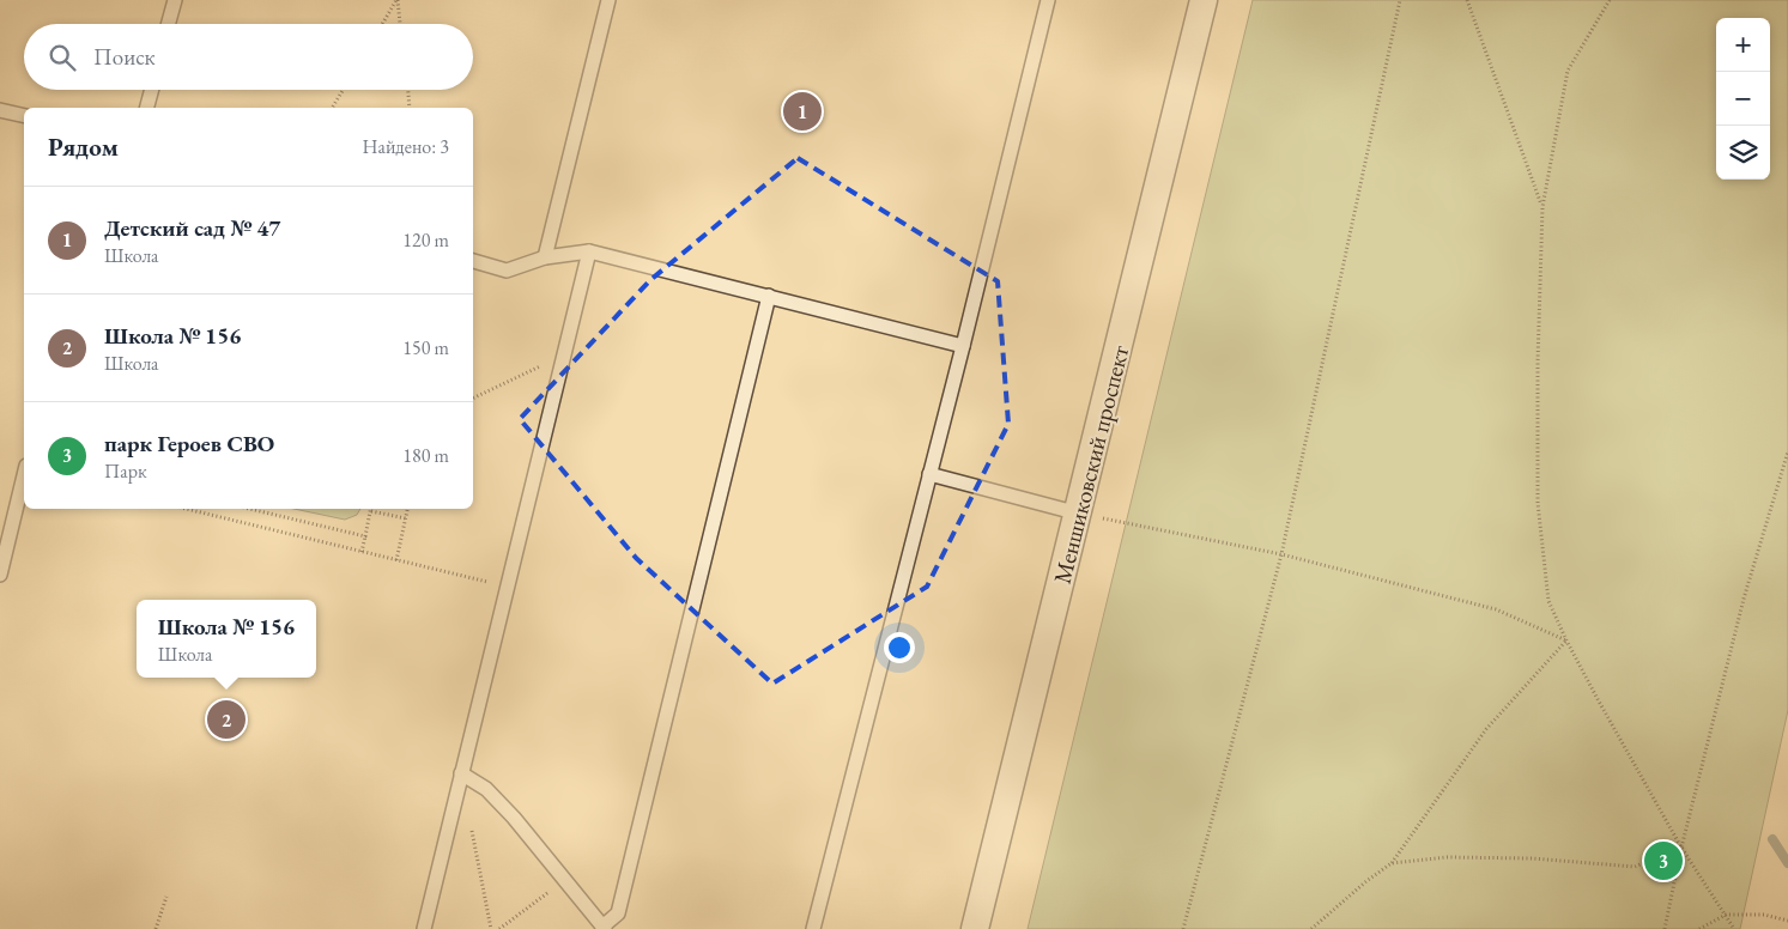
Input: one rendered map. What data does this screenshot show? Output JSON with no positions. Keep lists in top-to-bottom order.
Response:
{
  "streets": {
    "street": ["Меншиковский проспект"]
  },
  "page": {
    "map_buttons": ["+", "−"],
    "search": "Поиск",
    "pins": ["1", "2", "3"],
    "heading": ["Рядом", "Найдено: 3"],
    "list": [
      {
        "mark": "1",
        "name": "Детский сад № 47",
        "note": "Школа",
        "value": "120 m"
      },
      {
        "mark": "2",
        "name": "Школа № 156",
        "note": "Школа",
        "value": "150 m"
      },
      {
        "mark": "3",
        "name": "парк Героев СВО",
        "note": "Парк",
        "value": "180 m"
      }
    ],
    "popup": ["Школа № 156", "Школа"]
  }
}
